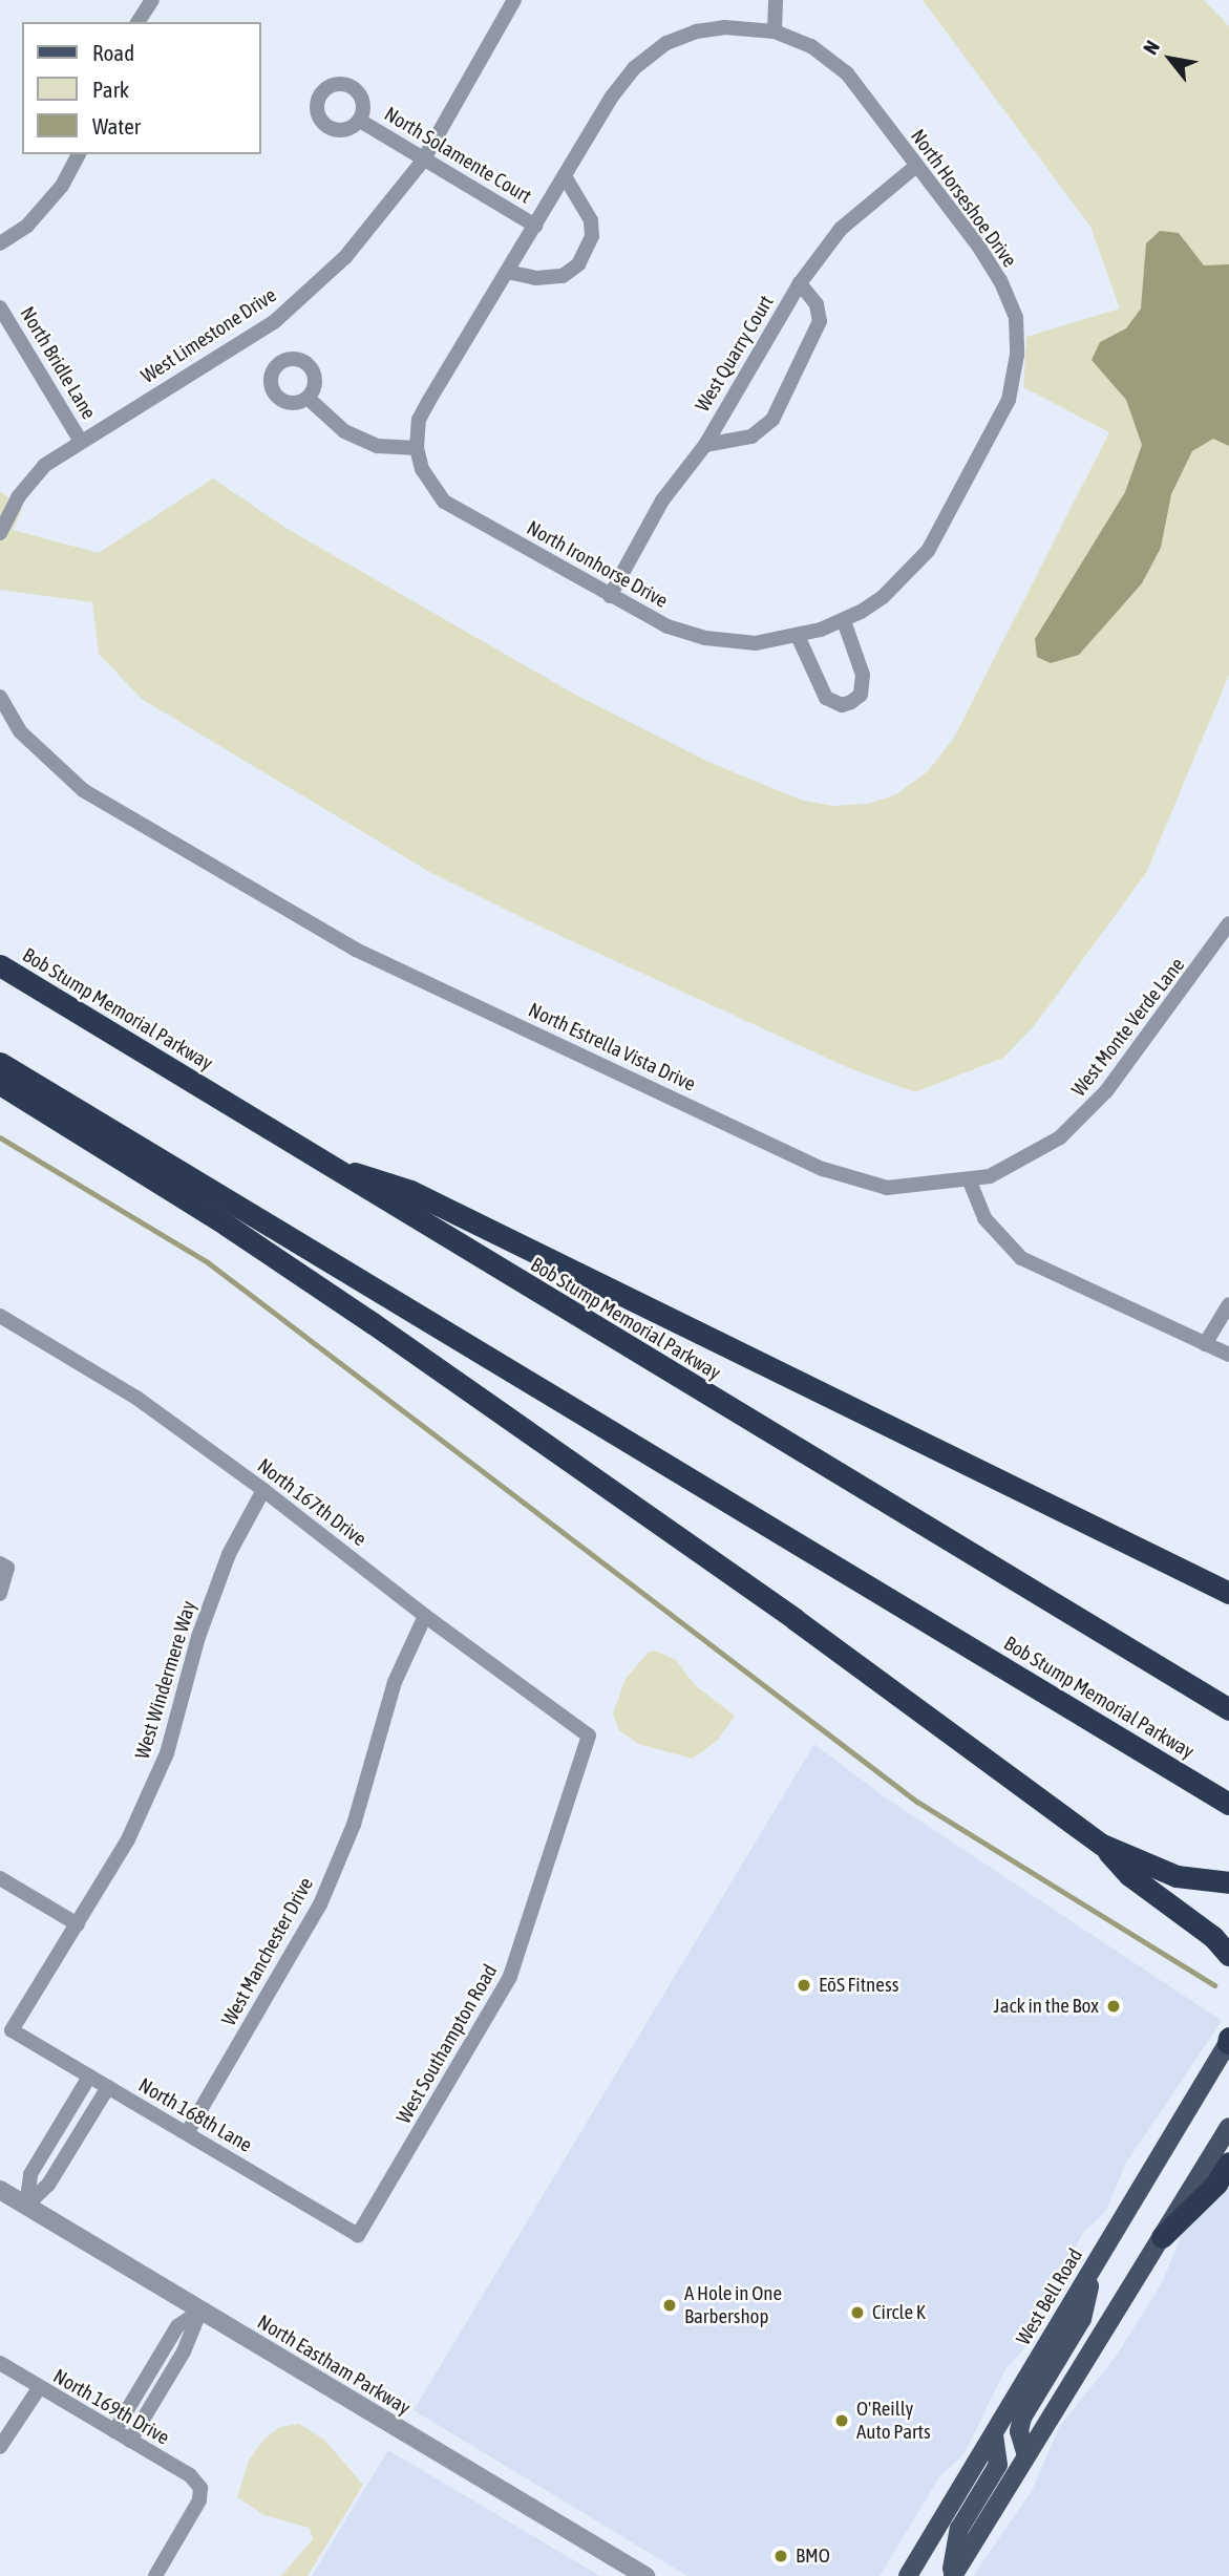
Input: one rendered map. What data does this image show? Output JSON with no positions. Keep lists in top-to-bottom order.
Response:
{
  "streets": {
    "highway": ["Bob Stump Memorial Parkway"],
    "main road": ["West Bell Road"],
    "street": [
      "North Solamente Court",
      "North Horseshoe Drive",
      "West Limestone Drive",
      "West Quarry Court",
      "North Bridle Lane",
      "North Ironhorse Drive",
      "West Monte Verde Lane",
      "North Estrella Vista Drive",
      "North 167th Drive",
      "West Windermere Way",
      "West Manchester Drive",
      "West Southampton Road",
      "North 168th Lane",
      "North Eastham Parkway",
      "North 169th Drive"
    ]
  },
  "crossings": [
    ["North Solamente Court", "North Horseshoe Drive"],
    ["North Solamente Court", "West Limestone Drive"],
    ["North Horseshoe Drive", "West Quarry Court"],
    ["North Horseshoe Drive", "North Ironhorse Drive"],
    ["West Limestone Drive", "North Bridle Lane"],
    ["West Quarry Court", "North Ironhorse Drive"],
    ["West Monte Verde Lane", "North Estrella Vista Drive"],
    ["North 167th Drive", "West Windermere Way"],
    ["North 167th Drive", "West Manchester Drive"],
    ["North 167th Drive", "West Southampton Road"],
    ["West Windermere Way", "North 168th Lane"],
    ["West Manchester Drive", "North 168th Lane"],
    ["West Southampton Road", "North 168th Lane"]
  ],
  "places": [
    "EōS Fitness",
    "Jack in the Box",
    "A Hole in One Barbershop",
    "Circle K",
    "O'Reilly Auto Parts",
    "BMO"
  ],
  "legend": ["Road", "Park", "Water"],
  "north": "top left"
}
